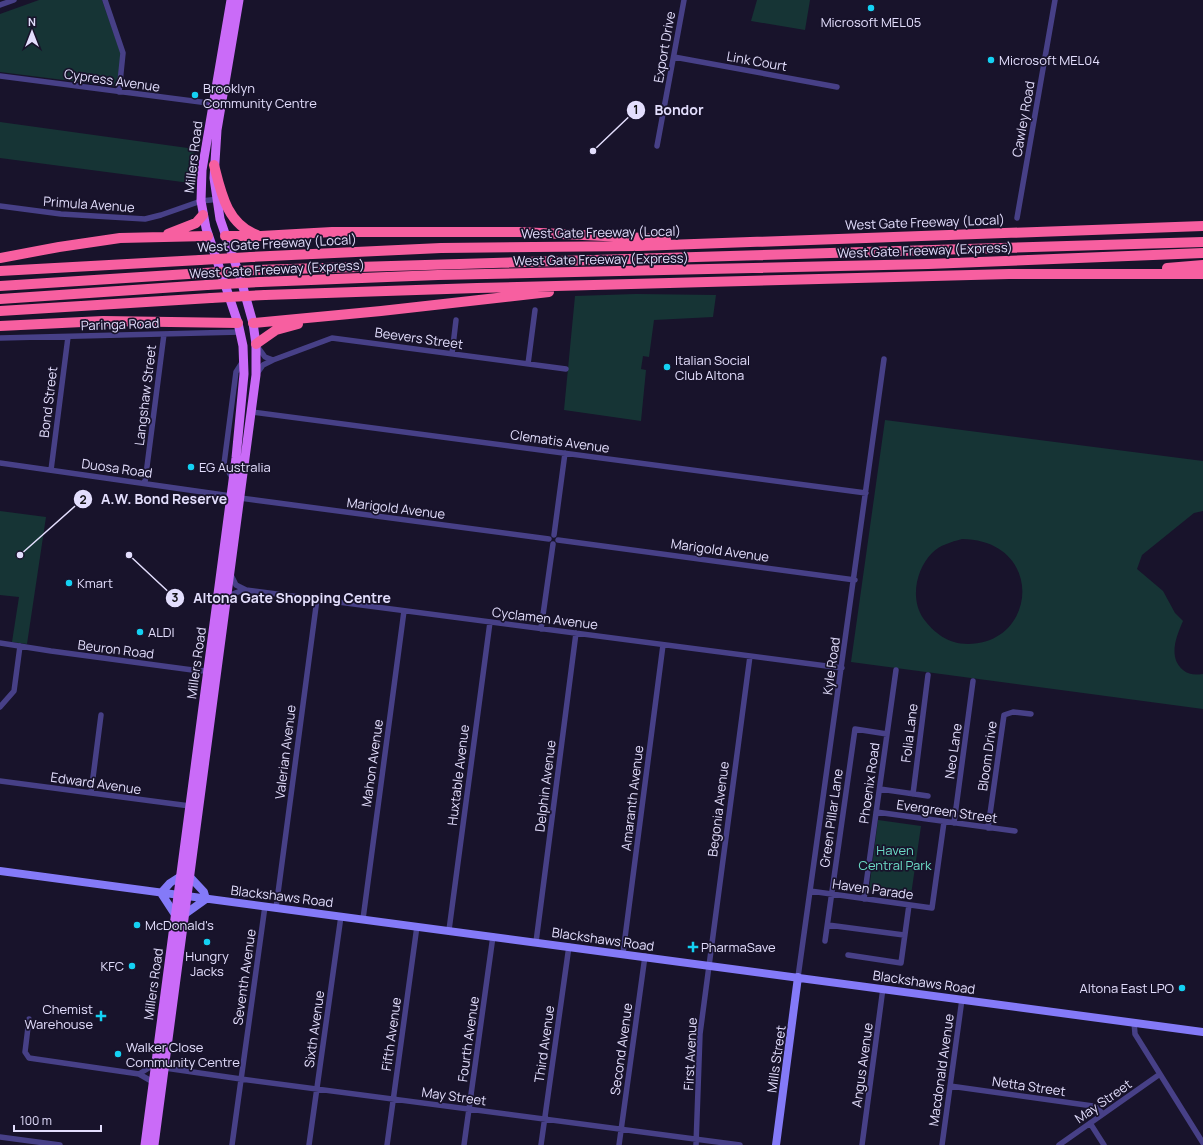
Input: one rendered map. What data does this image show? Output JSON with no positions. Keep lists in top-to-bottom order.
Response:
{
  "streets": {
    "highway": ["West Gate Freeway (Local)", "West Gate Freeway (Express)"],
    "main road": ["Millers Road", "Blackshaws Road", "Mills Street"],
    "street": [
      "Export Drive",
      "Link Court",
      "Cypress Avenue",
      "Cawley Road",
      "Primula Avenue",
      "Paringa Road",
      "Beevers Street",
      "Langshaw Street",
      "Bond Street",
      "Clematis Avenue",
      "Duosa Road",
      "Marigold Avenue",
      "Cyclamen Avenue",
      "Beuron Road",
      "Kyle Road",
      "Folia Lane",
      "Neo Lane",
      "Valerian Avenue",
      "Bloom Drive",
      "Mahon Avenue",
      "Huxtable Avenue",
      "Edward Avenue",
      "Phoenix Road",
      "Delphin Avenue",
      "Amaranth Avenue",
      "Begonia Avenue",
      "Evergreen Street",
      "Green Pillar Lane",
      "Haven Parade",
      "Seventh Avenue",
      "Sixth Avenue",
      "Fifth Avenue",
      "Fourth Avenue",
      "Third Avenue",
      "Second Avenue",
      "First Avenue",
      "Angus Avenue",
      "Macdonald Avenue",
      "Netta Street",
      "May Street"
    ]
  },
  "crossings": [
    ["Export Drive", "Link Court"],
    ["Cypress Avenue", "Millers Road"],
    ["Millers Road", "Primula Avenue"],
    ["Millers Road", "Paringa Road"],
    ["Millers Road", "Beevers Street"],
    ["Millers Road", "Clematis Avenue"],
    ["Millers Road", "Duosa Road"],
    ["Millers Road", "Marigold Avenue"],
    ["Millers Road", "Beuron Road"],
    ["Millers Road", "Edward Avenue"],
    ["Millers Road", "Blackshaws Road"],
    ["Millers Road", "May Street"],
    ["Paringa Road", "Langshaw Street"],
    ["Paringa Road", "Bond Street"],
    ["Langshaw Street", "Duosa Road"],
    ["Bond Street", "Duosa Road"],
    ["Clematis Avenue", "Kyle Road"],
    ["Duosa Road", "Marigold Avenue"],
    ["Marigold Avenue", "Kyle Road"],
    ["Cyclamen Avenue", "Kyle Road"],
    ["Cyclamen Avenue", "Valerian Avenue"],
    ["Cyclamen Avenue", "Mahon Avenue"],
    ["Cyclamen Avenue", "Huxtable Avenue"],
    ["Cyclamen Avenue", "Delphin Avenue"],
    ["Cyclamen Avenue", "Amaranth Avenue"],
    ["Cyclamen Avenue", "Begonia Avenue"],
    ["Kyle Road", "Haven Parade"],
    ["Kyle Road", "Blackshaws Road"],
    ["Kyle Road", "Mills Street"],
    ["Neo Lane", "Evergreen Street"],
    ["Valerian Avenue", "Blackshaws Road"],
    ["Bloom Drive", "Evergreen Street"],
    ["Mahon Avenue", "Blackshaws Road"],
    ["Huxtable Avenue", "Blackshaws Road"],
    ["Phoenix Road", "Evergreen Street"],
    ["Phoenix Road", "Green Pillar Lane"],
    ["Phoenix Road", "Haven Parade"],
    ["Delphin Avenue", "Blackshaws Road"],
    ["Amaranth Avenue", "Blackshaws Road"],
    ["Begonia Avenue", "Blackshaws Road"],
    ["Begonia Avenue", "First Avenue"],
    ["Evergreen Street", "Haven Parade"],
    ["Green Pillar Lane", "Haven Parade"],
    ["Blackshaws Road", "Seventh Avenue"],
    ["Blackshaws Road", "Sixth Avenue"],
    ["Blackshaws Road", "Fifth Avenue"],
    ["Blackshaws Road", "Fourth Avenue"],
    ["Blackshaws Road", "Third Avenue"],
    ["Blackshaws Road", "Second Avenue"],
    ["Blackshaws Road", "First Avenue"],
    ["Blackshaws Road", "Mills Street"],
    ["Blackshaws Road", "Angus Avenue"],
    ["Blackshaws Road", "Macdonald Avenue"],
    ["Seventh Avenue", "May Street"],
    ["Sixth Avenue", "May Street"],
    ["Fifth Avenue", "May Street"],
    ["Fourth Avenue", "May Street"],
    ["Third Avenue", "May Street"],
    ["Second Avenue", "May Street"],
    ["First Avenue", "May Street"],
    ["Macdonald Avenue", "Netta Street"],
    ["Netta Street", "May Street"]
  ],
  "parks": ["Haven Central Park"],
  "places": {
    "other": [
      "Microsoft MEL05",
      "Microsoft MEL04",
      "Brooklyn Community Centre",
      "Bondor",
      "Italian Social Club Altona",
      "EG Australia",
      "A.W. Bond Reserve",
      "Altona Gate Shopping Centre",
      "Kmart",
      "ALDI",
      "McDonald's",
      "Hungry Jacks",
      "KFC",
      "Altona East LPO",
      "Walker Close Community Centre"
    ],
    "health": ["PharmaSave", "Chemist Warehouse"]
  },
  "scale_bar": "100 m",
  "north": "top"
}
